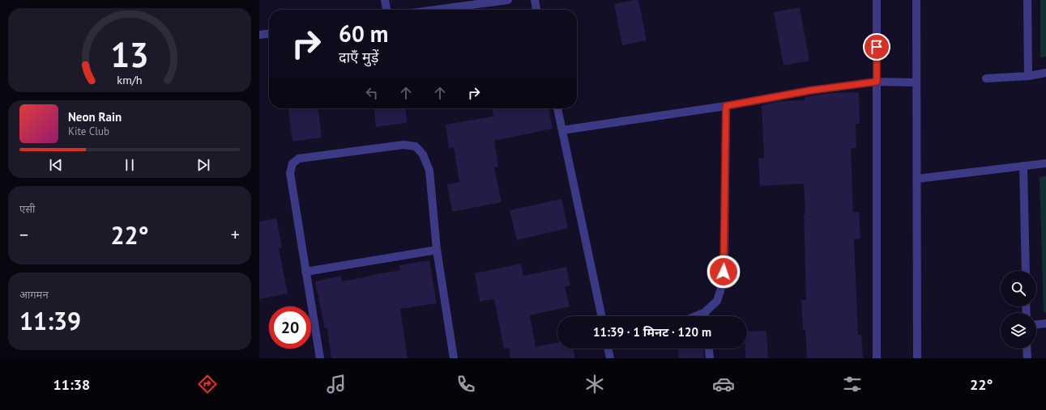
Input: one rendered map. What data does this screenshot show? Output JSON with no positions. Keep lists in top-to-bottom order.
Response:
{
  "page": {
    "turn": ["60 m", "दाएँ मुड़ें"],
    "song": ["Neon Rain", "Kite Club"],
    "tile": [
      "एसी",
      ["आगमन", "11:39"]
    ],
    "heat": ["−", "22°", "+"],
    "limit": "20",
    "trip": "11:39 · 1 मिनट · 120 m",
    "tabs": ["11:38", "22°"],
    "gauge": ["13", "km/h"]
  }
}
